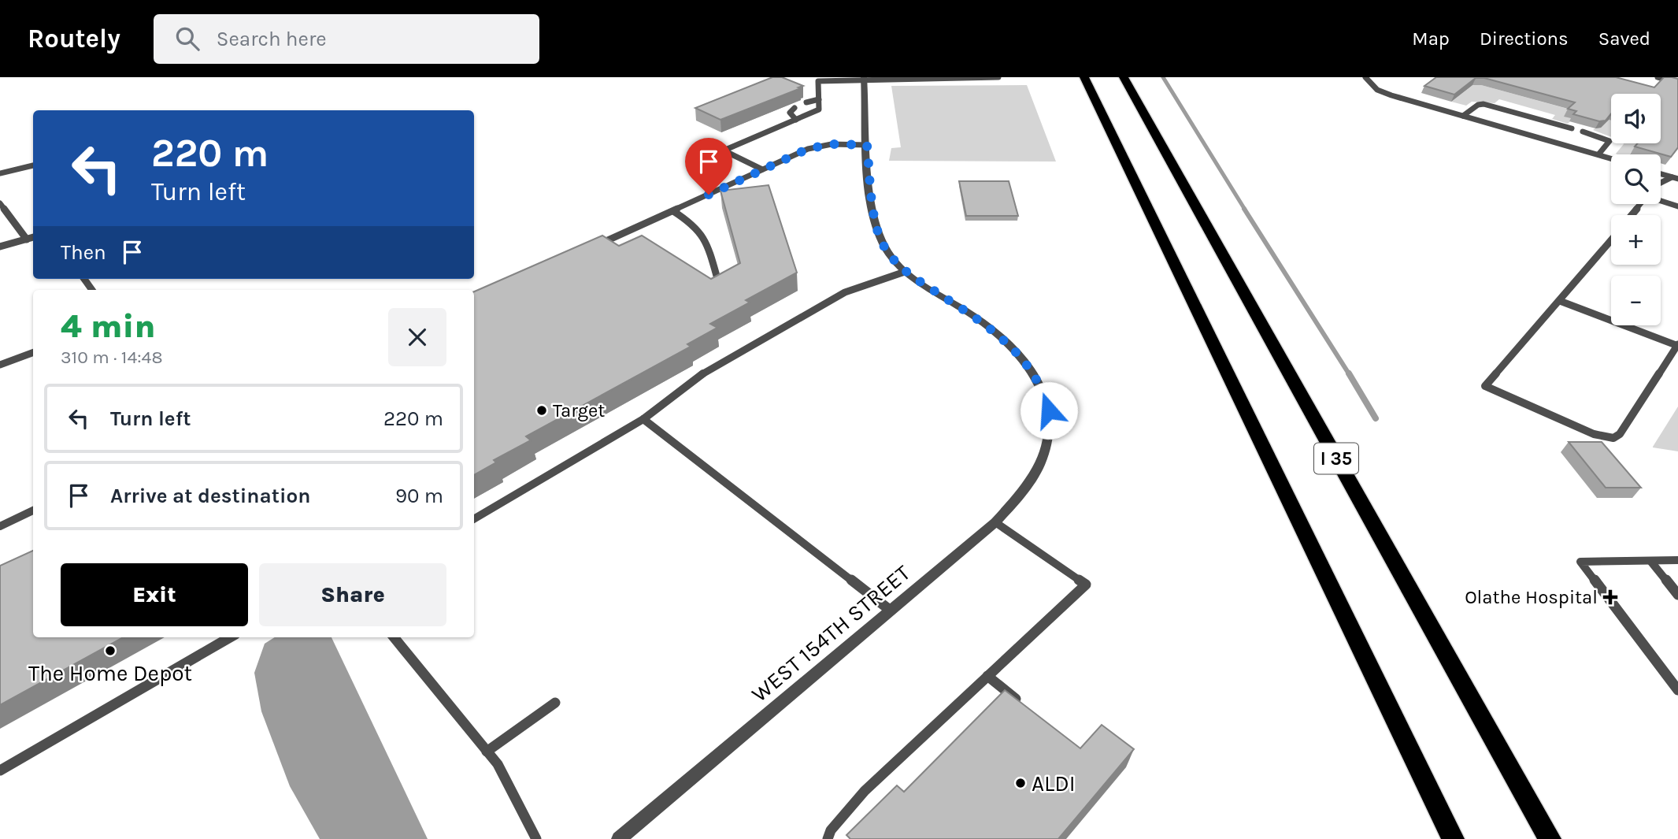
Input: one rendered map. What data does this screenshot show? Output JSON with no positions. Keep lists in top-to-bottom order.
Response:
{
  "streets": {
    "highway": ["I 35"],
    "street": ["WEST 154TH STREET"]
  },
  "places": {
    "other": ["Target", "The Home Depot", "ALDI"],
    "health": ["Olathe Hospital"]
  },
  "page": {
    "header": "Routely",
    "search": "Search here",
    "nav": ["Map", "Directions", "Saved"],
    "map_buttons": ["+", "−"],
    "turn": ["220 m", "Turn left"],
    "then": "Then",
    "heading": ["4 min", "310 m · 14:48"],
    "list": [
      {
        "name": "Turn left",
        "value": "220 m"
      },
      {
        "name": "Arrive at destination",
        "value": "90 m"
      }
    ],
    "buttons": ["Exit", "Share"]
  }
}
